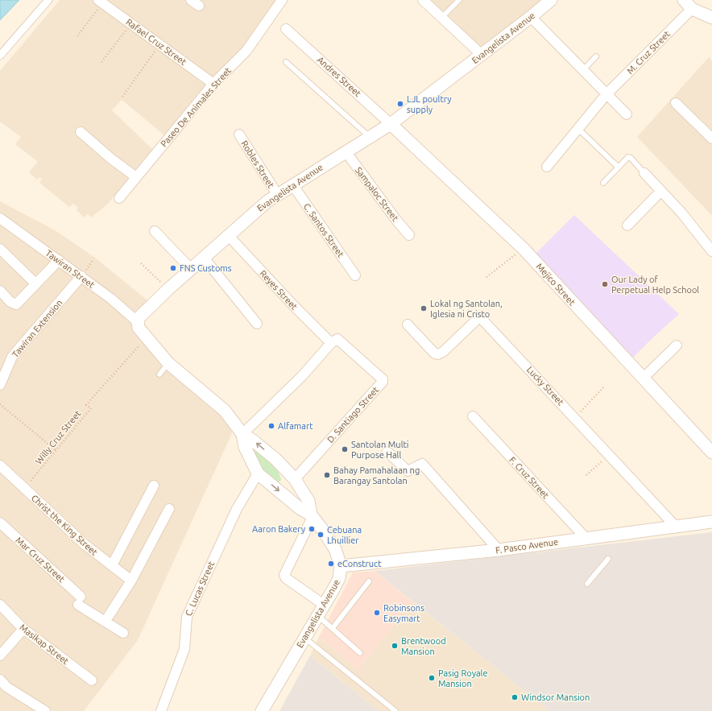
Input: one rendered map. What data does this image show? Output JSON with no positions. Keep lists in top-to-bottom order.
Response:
{
  "streets": {
    "street": [
      "Evangelista Avenue",
      "Rafael Cruz Street",
      "M. Cruz Street",
      "Andres Street",
      "Paseo De Animales Street",
      "Robles Street",
      "Sampaloc Street",
      "C. Santos Street",
      "Tawiran Street",
      "Mejico Street",
      "Reyes Street",
      "Tawiran Extension",
      "Lucky Street",
      "D. Santiago Street",
      "F. Cruz Street",
      "Christ the King Street",
      "F. Pasco Avenue",
      "Mar Cruz Street",
      "C. Lucas Street",
      "Masikap Street"
    ],
    "path": ["Willy Cruz Street"]
  },
  "crossings": [
    ["Evangelista Avenue", "Andres Street"],
    ["Evangelista Avenue", "Robles Street"],
    ["Evangelista Avenue", "Sampaloc Street"],
    ["Evangelista Avenue", "C. Santos Street"],
    ["Evangelista Avenue", "Tawiran Street"],
    ["Evangelista Avenue", "Mejico Street"],
    ["Evangelista Avenue", "Reyes Street"],
    ["Evangelista Avenue", "F. Pasco Avenue"],
    ["Rafael Cruz Street", "Paseo De Animales Street"],
    ["Andres Street", "Mejico Street"],
    ["Tawiran Street", "Tawiran Extension"],
    ["Reyes Street", "D. Santiago Street"],
    ["Lucky Street", "F. Pasco Avenue"],
    ["Willy Cruz Street", "Christ the King Street"],
    ["F. Cruz Street", "F. Pasco Avenue"]
  ],
  "places": [
    "LJL poultry supply",
    "FNS Customs",
    "Our Lady of Perpetual Help School",
    "Lokal ng Santolan, Iglesia ni Cristo",
    "Alfamart",
    "Santolan Multi Purpose Hall",
    "Bahay Pamahalaan ng Barangay Santolan",
    "Aaron Bakery",
    "Cebuana Lhuillier",
    "eConstruct",
    "Robinsons Easymart",
    "Brentwood Mansion",
    "Pasig Royale Mansion",
    "Windsor Mansion"
  ]
}
